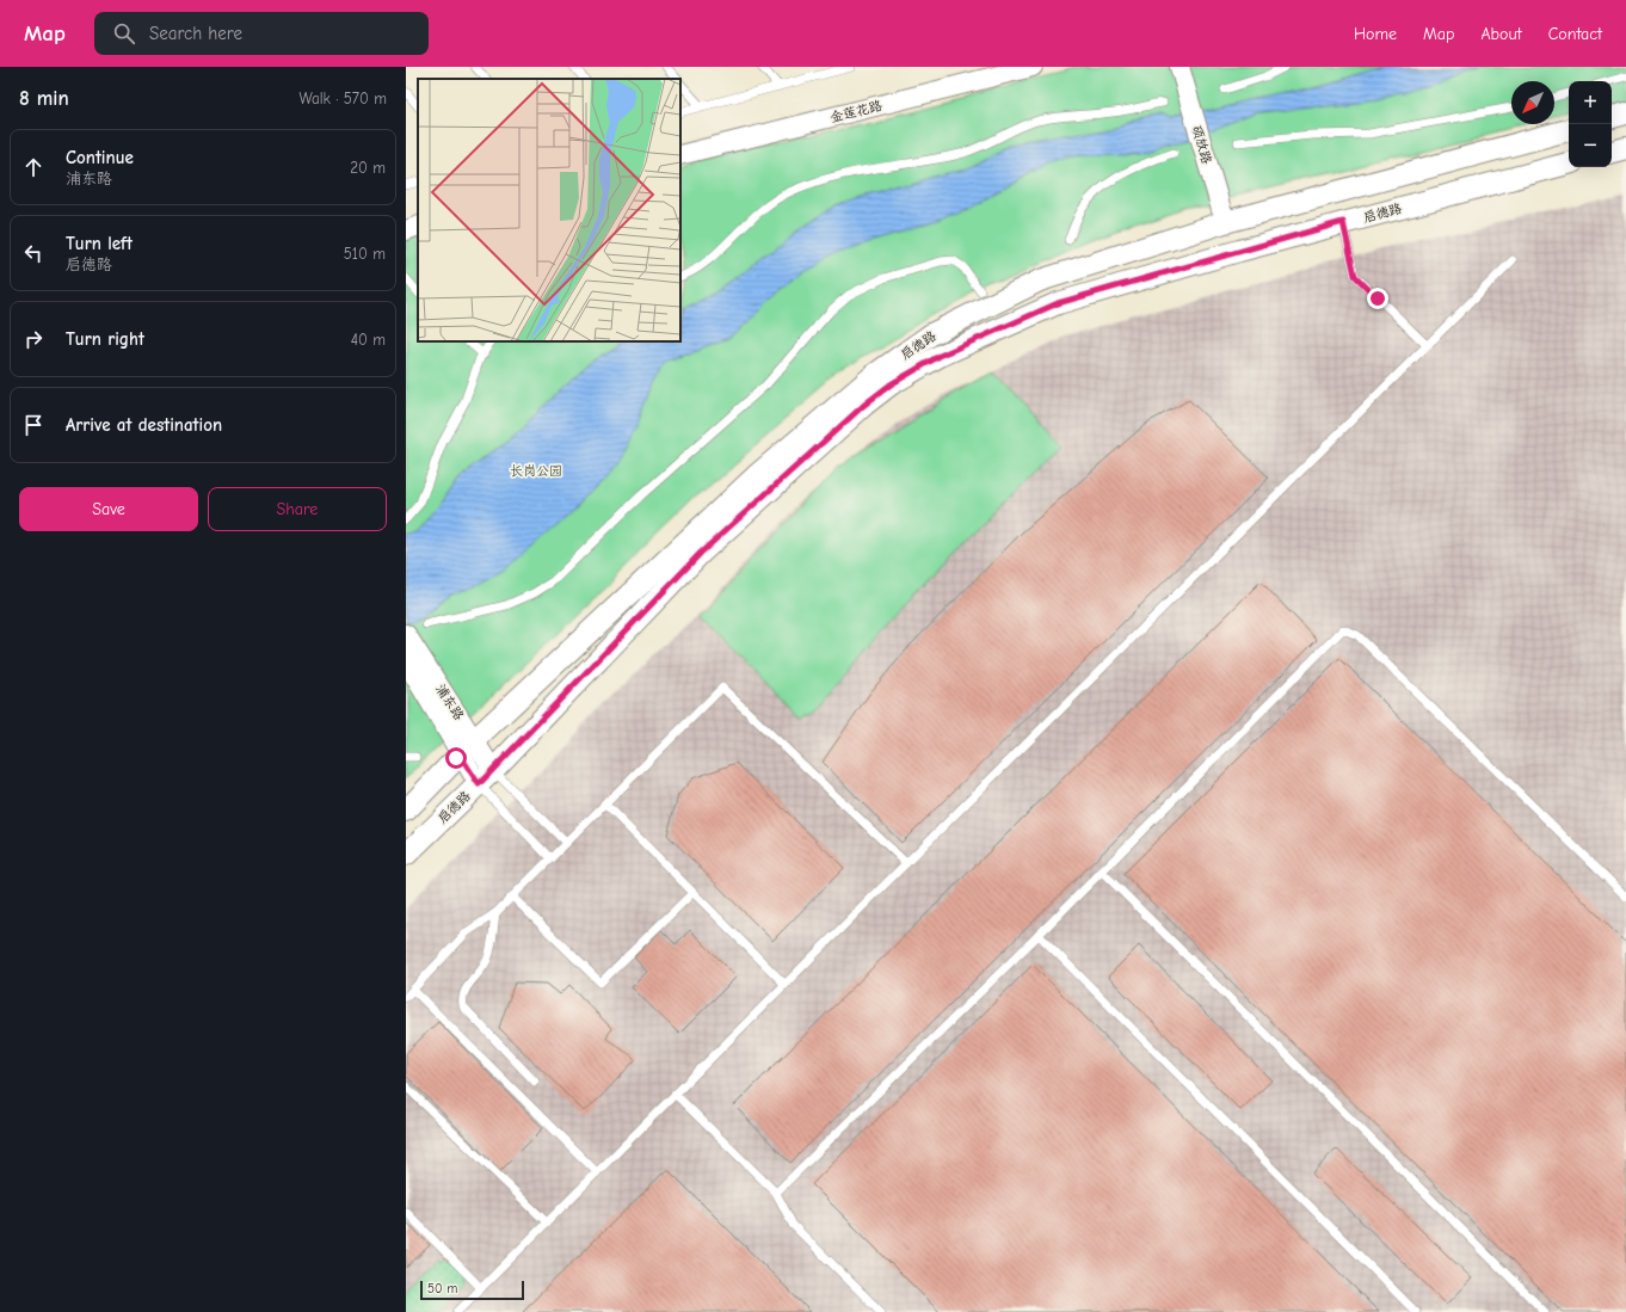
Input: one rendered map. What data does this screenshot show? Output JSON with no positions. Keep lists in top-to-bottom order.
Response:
{
  "streets": {
    "main road": ["启德路"],
    "street": ["金莲花路", "硕放路", "浦东路"]
  },
  "crossings": [
    ["硕放路", "启德路"],
    ["启德路", "浦东路"]
  ],
  "parks": ["长岗公园"],
  "scale_bar": "50 m",
  "north": "bottom left",
  "page": {
    "header": "Map",
    "search": "Search here",
    "nav": [
      "Home",
      "Map",
      "About",
      "Contact"
    ],
    "heading": ["8 min", "Walk · 570 m"],
    "map_buttons": ["+", "−"],
    "list": [
      ["Continue", "浦东路", "20 m"],
      ["Turn left", "启德路", "510 m"],
      ["Turn right", "40 m"],
      "Arrive at destination"
    ],
    "buttons": ["Save", "Share"],
    "scale": "50 m"
  }
}
